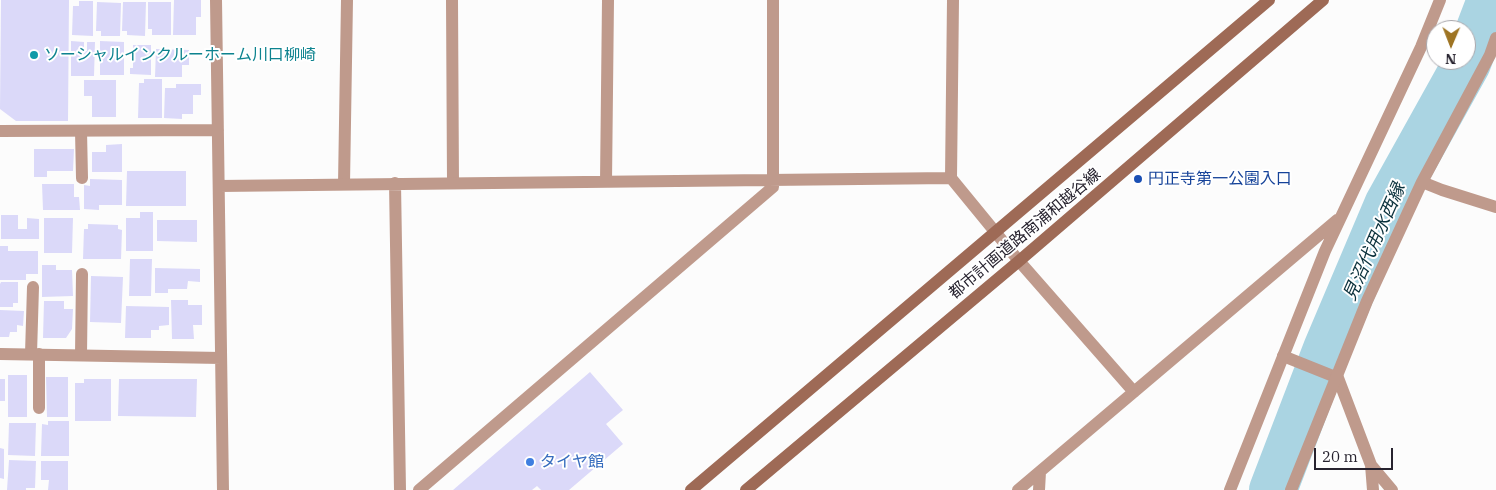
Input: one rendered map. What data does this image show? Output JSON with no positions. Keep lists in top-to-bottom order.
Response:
{
  "streets": {
    "street": ["都市計画道路南浦和越谷線"]
  },
  "water": ["見沼代用水西縁"],
  "places": ["ソーシャルインクルーホーム川口柳崎", "円正寺第一公園入口", "タイヤ館"],
  "scale_bar": "20 m",
  "north": "bottom"
}
